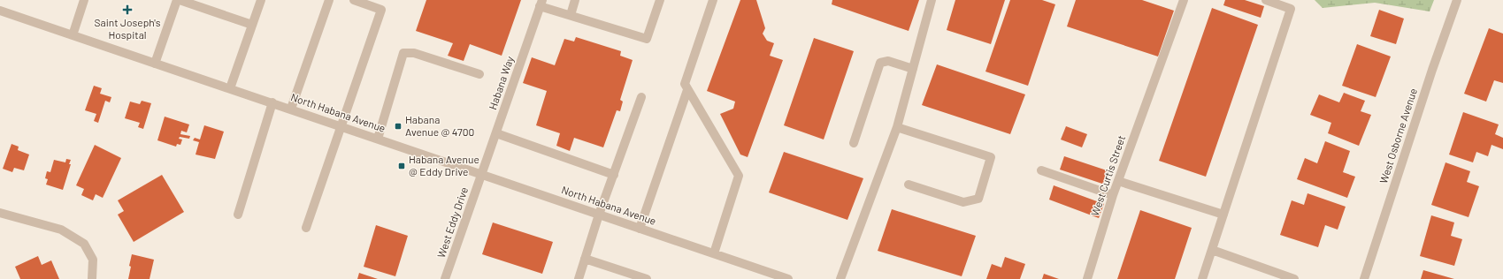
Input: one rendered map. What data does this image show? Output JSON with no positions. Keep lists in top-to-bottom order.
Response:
{
  "streets": {
    "street": [
      "Habana Way",
      "North Habana Avenue",
      "West Osborne Avenue",
      "West Curtis Street",
      "West Eddy Drive"
    ]
  },
  "crossings": [
    ["Habana Way", "North Habana Avenue"],
    ["Habana Way", "West Eddy Drive"],
    ["North Habana Avenue", "West Eddy Drive"]
  ],
  "places": {
    "health": ["Saint Joseph's Hospital"],
    "transit": ["Habana Avenue @ 4700", "Habana Avenue @ Eddy Drive"]
  }
}
